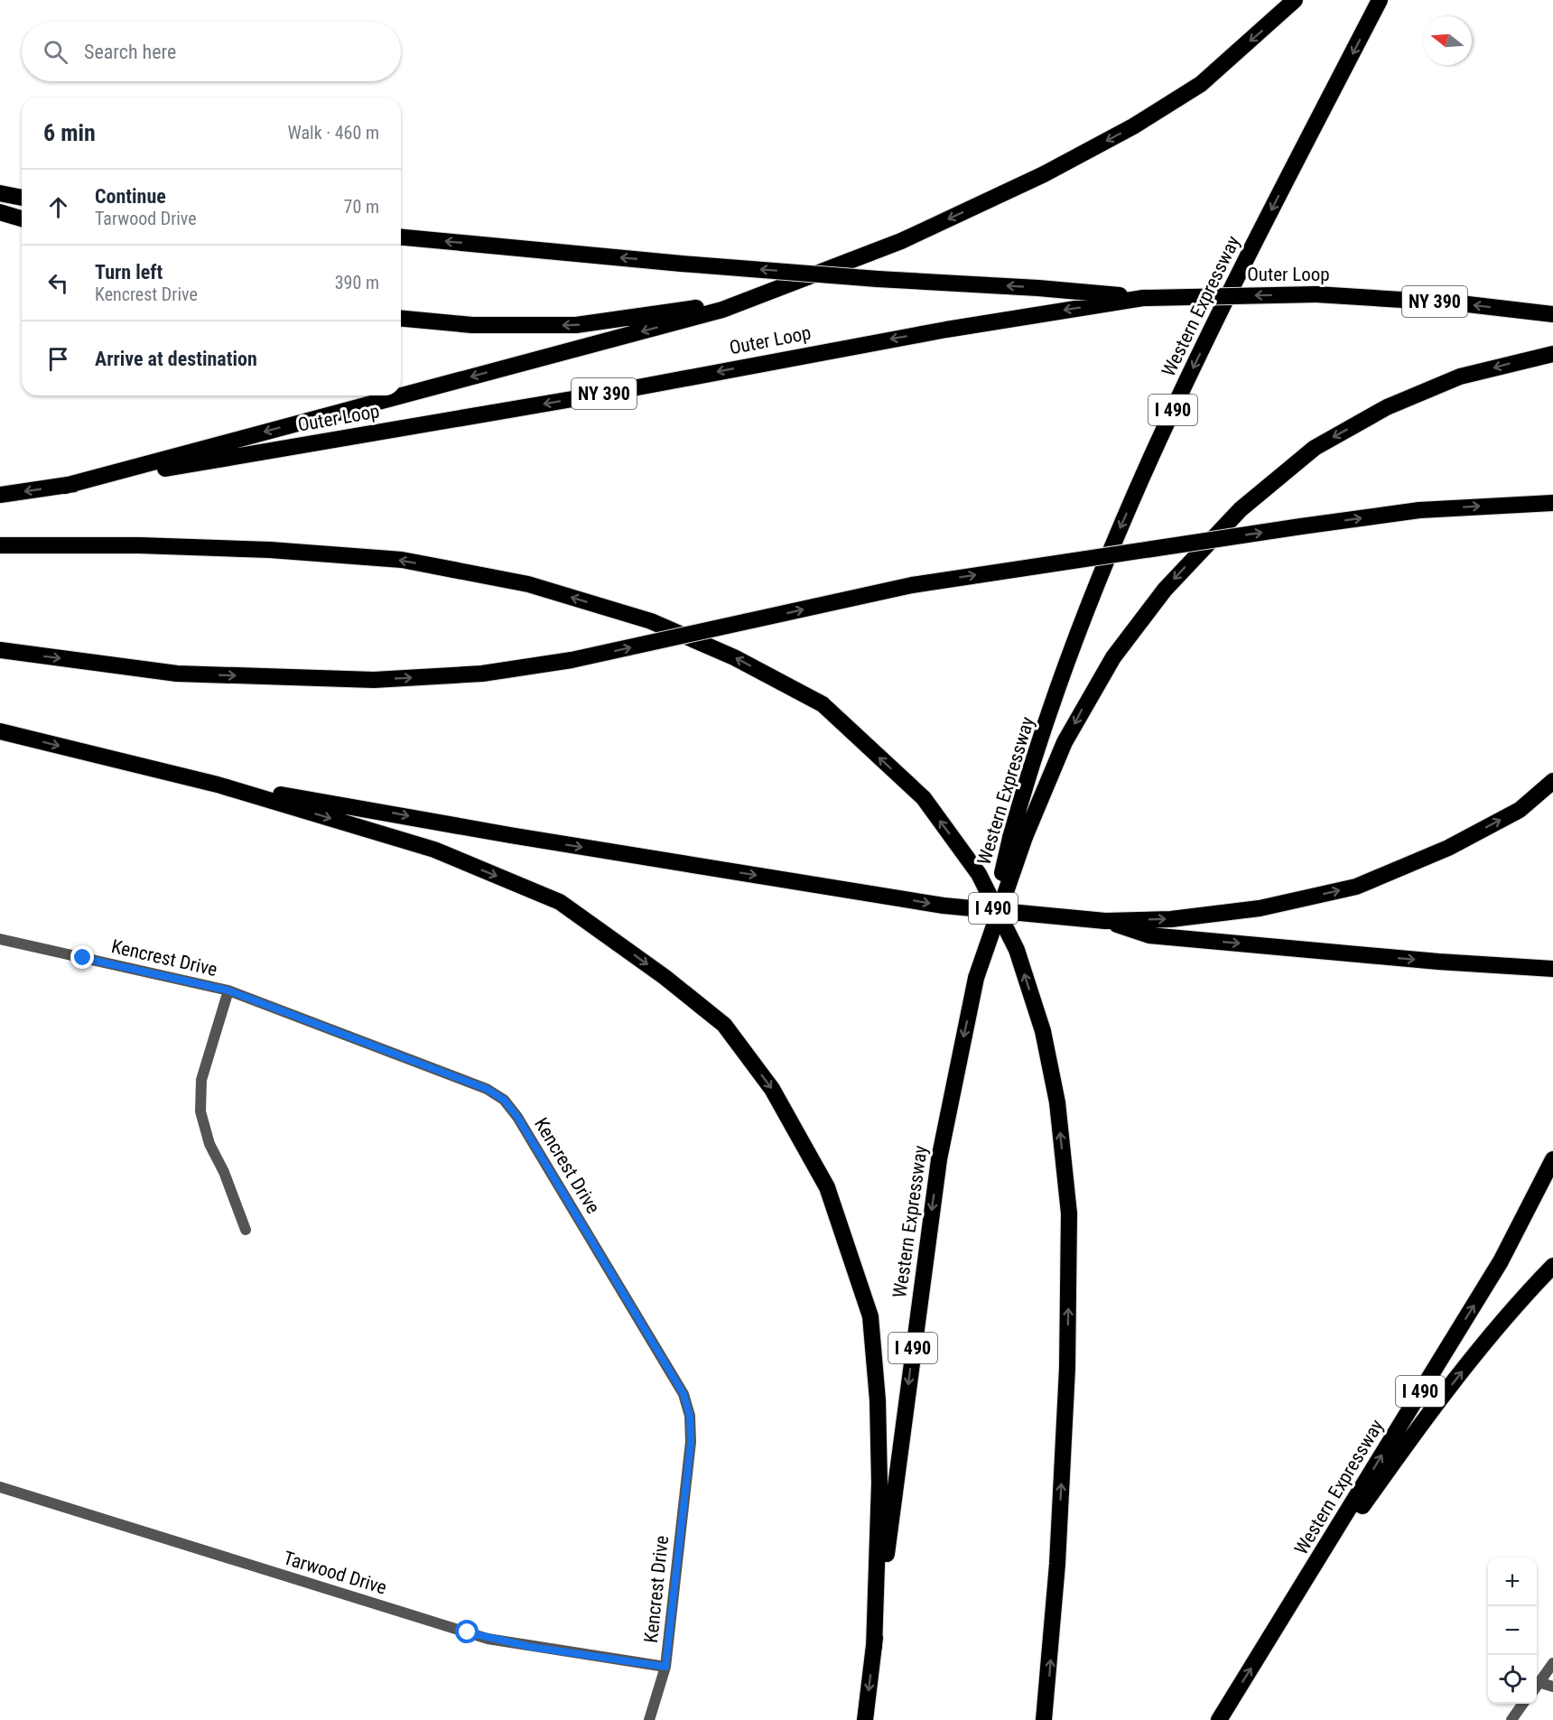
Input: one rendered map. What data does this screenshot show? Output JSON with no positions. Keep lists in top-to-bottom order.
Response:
{
  "streets": {
    "highway": [
      "Outer Loop",
      "NY 390",
      "Western Expressway",
      "I 490"
    ],
    "street": ["Kencrest Drive", "Tarwood Drive"]
  },
  "crossings": [
    ["Kencrest Drive", "Tarwood Drive"]
  ],
  "north": "left",
  "page": {
    "search": "Search here",
    "heading": ["6 min", "Walk · 460 m"],
    "list": [
      ["Continue", "Tarwood Drive", "70 m"],
      ["Turn left", "Kencrest Drive", "390 m"],
      "Arrive at destination"
    ],
    "map_buttons": ["+", "−"]
  }
}
